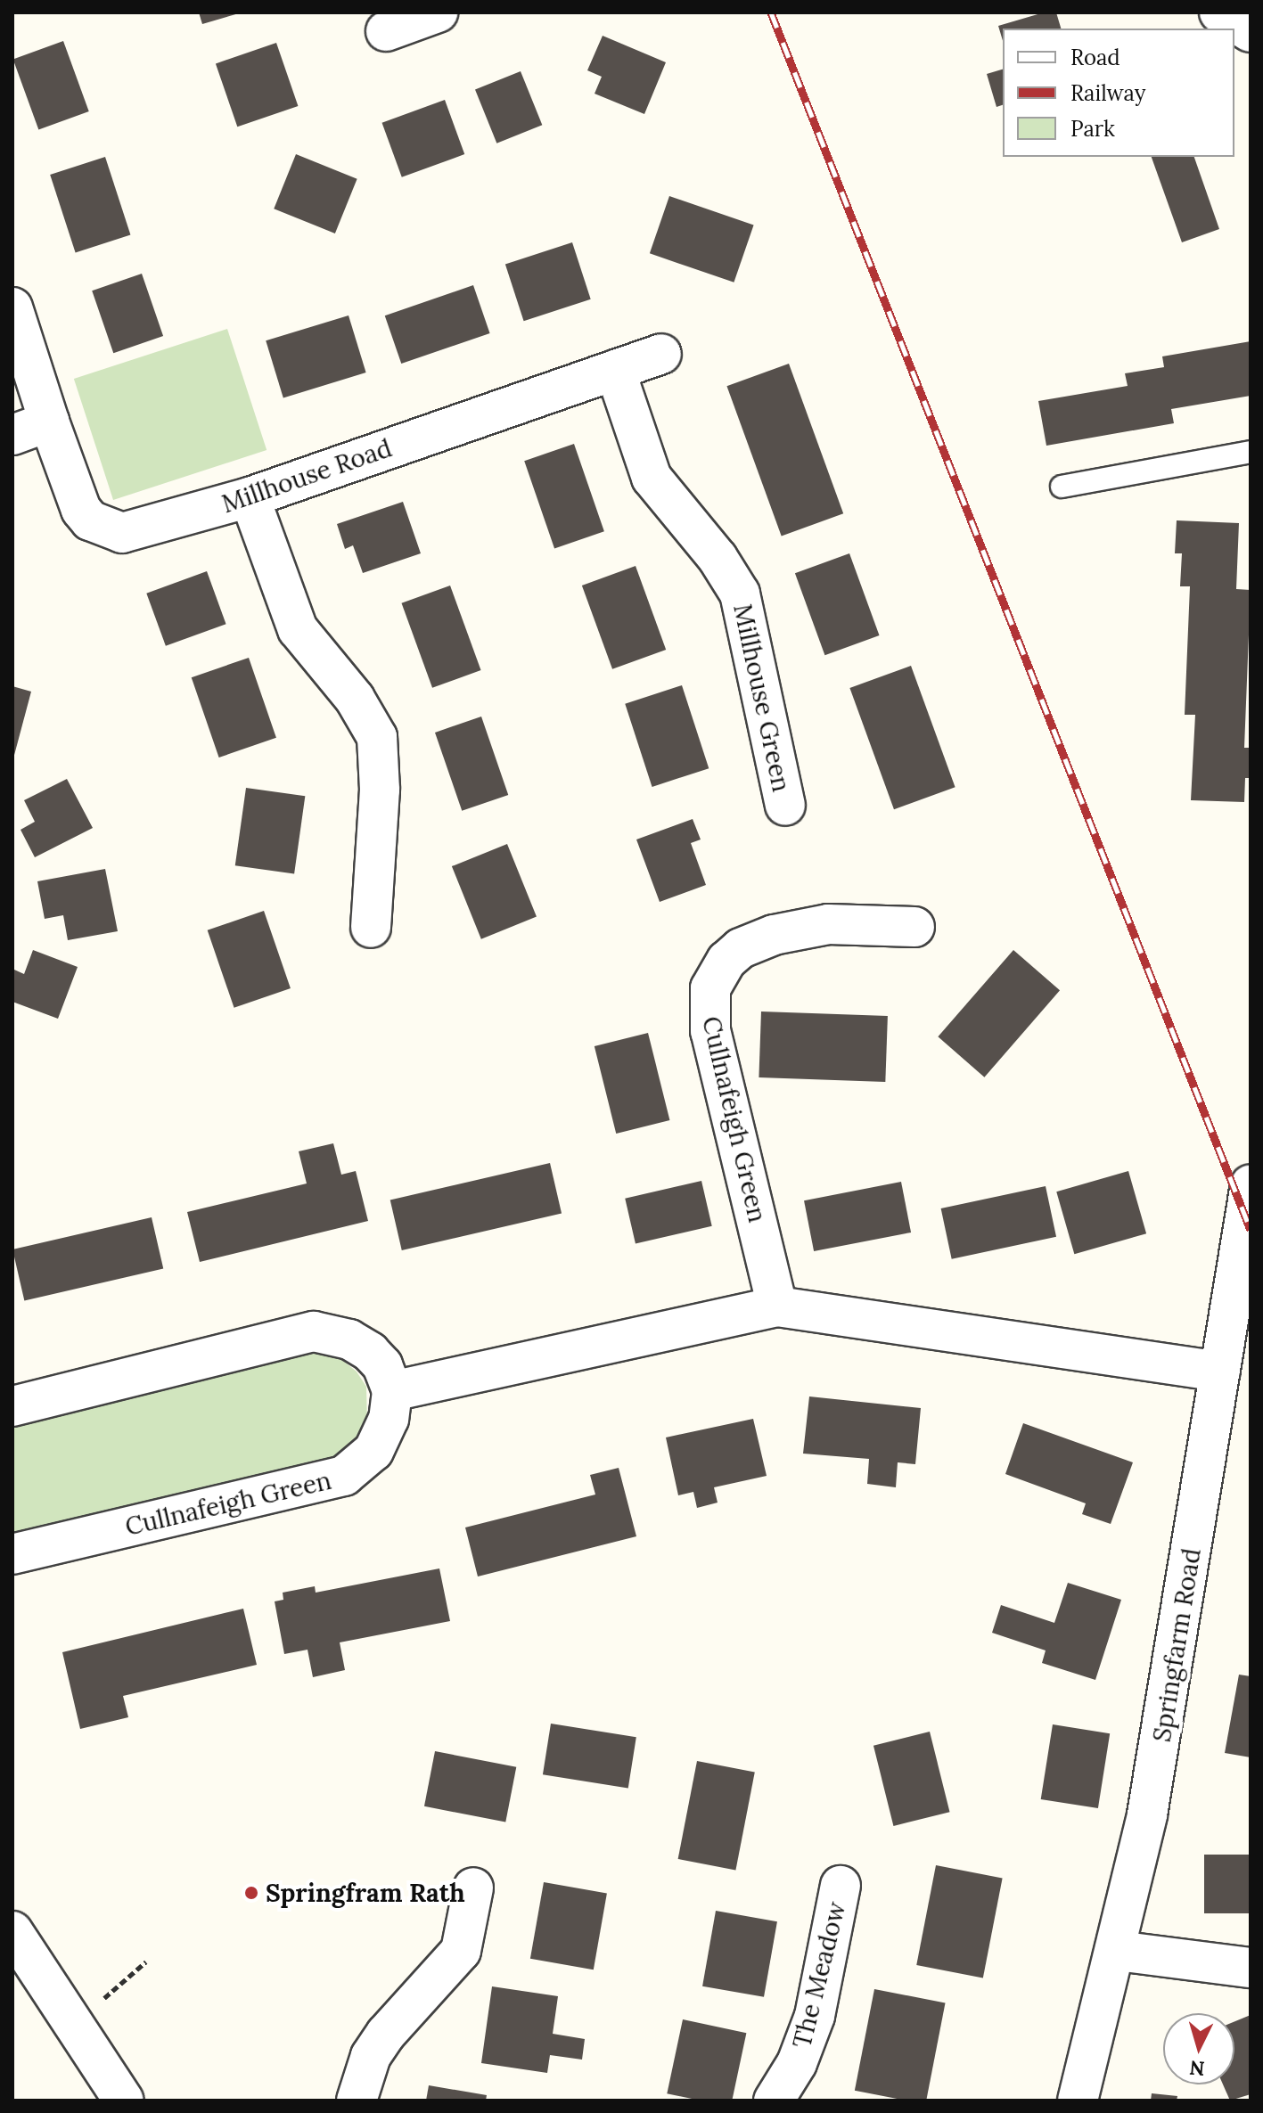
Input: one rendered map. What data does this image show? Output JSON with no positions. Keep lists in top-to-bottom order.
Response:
{
  "streets": {
    "street": [
      "Millhouse Road",
      "Millhouse Green",
      "Cullnafeigh Green",
      "Springfarm Road",
      "The Meadow"
    ]
  },
  "crossings": [
    ["Millhouse Road", "Millhouse Green"]
  ],
  "places": ["Springfram Rath"],
  "legend": ["Road", "Railway", "Park"],
  "north": "bottom"
}
